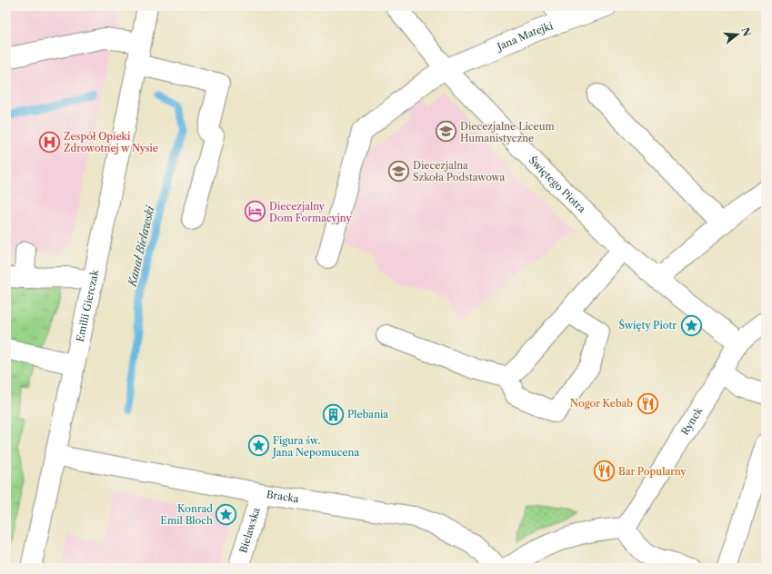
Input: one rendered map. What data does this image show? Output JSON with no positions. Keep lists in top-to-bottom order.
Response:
{
  "streets": {
    "street": [
      "Jana Matejki",
      "Świętego Piotra",
      "Emilii Gierczak",
      "Rynek",
      "Bracka",
      "Bielawska"
    ]
  },
  "crossings": [
    ["Jana Matejki", "Świętego Piotra"],
    ["Świętego Piotra", "Rynek"],
    ["Emilii Gierczak", "Bracka"],
    ["Bracka", "Bielawska"]
  ],
  "water": ["Kanał Bielawski"],
  "places": {
    "school or university": ["Diecezjalne Liceum Humanistyczne", "Diecezjalna Szkoła Podstawowa"],
    "hospital": ["Zespół Opieki Zdrowotnej w Nysie"],
    "hotel": ["Diecezjalny Dom Formacyjny"],
    "place": ["Święty Piotr", "Figura św. Jana Nepomucena", "Konrad Emil Bloch"],
    "restaurant": ["Nogor Kebab", "Bar Popularny"],
    "building": ["Plebania"]
  },
  "north": "right"
}
